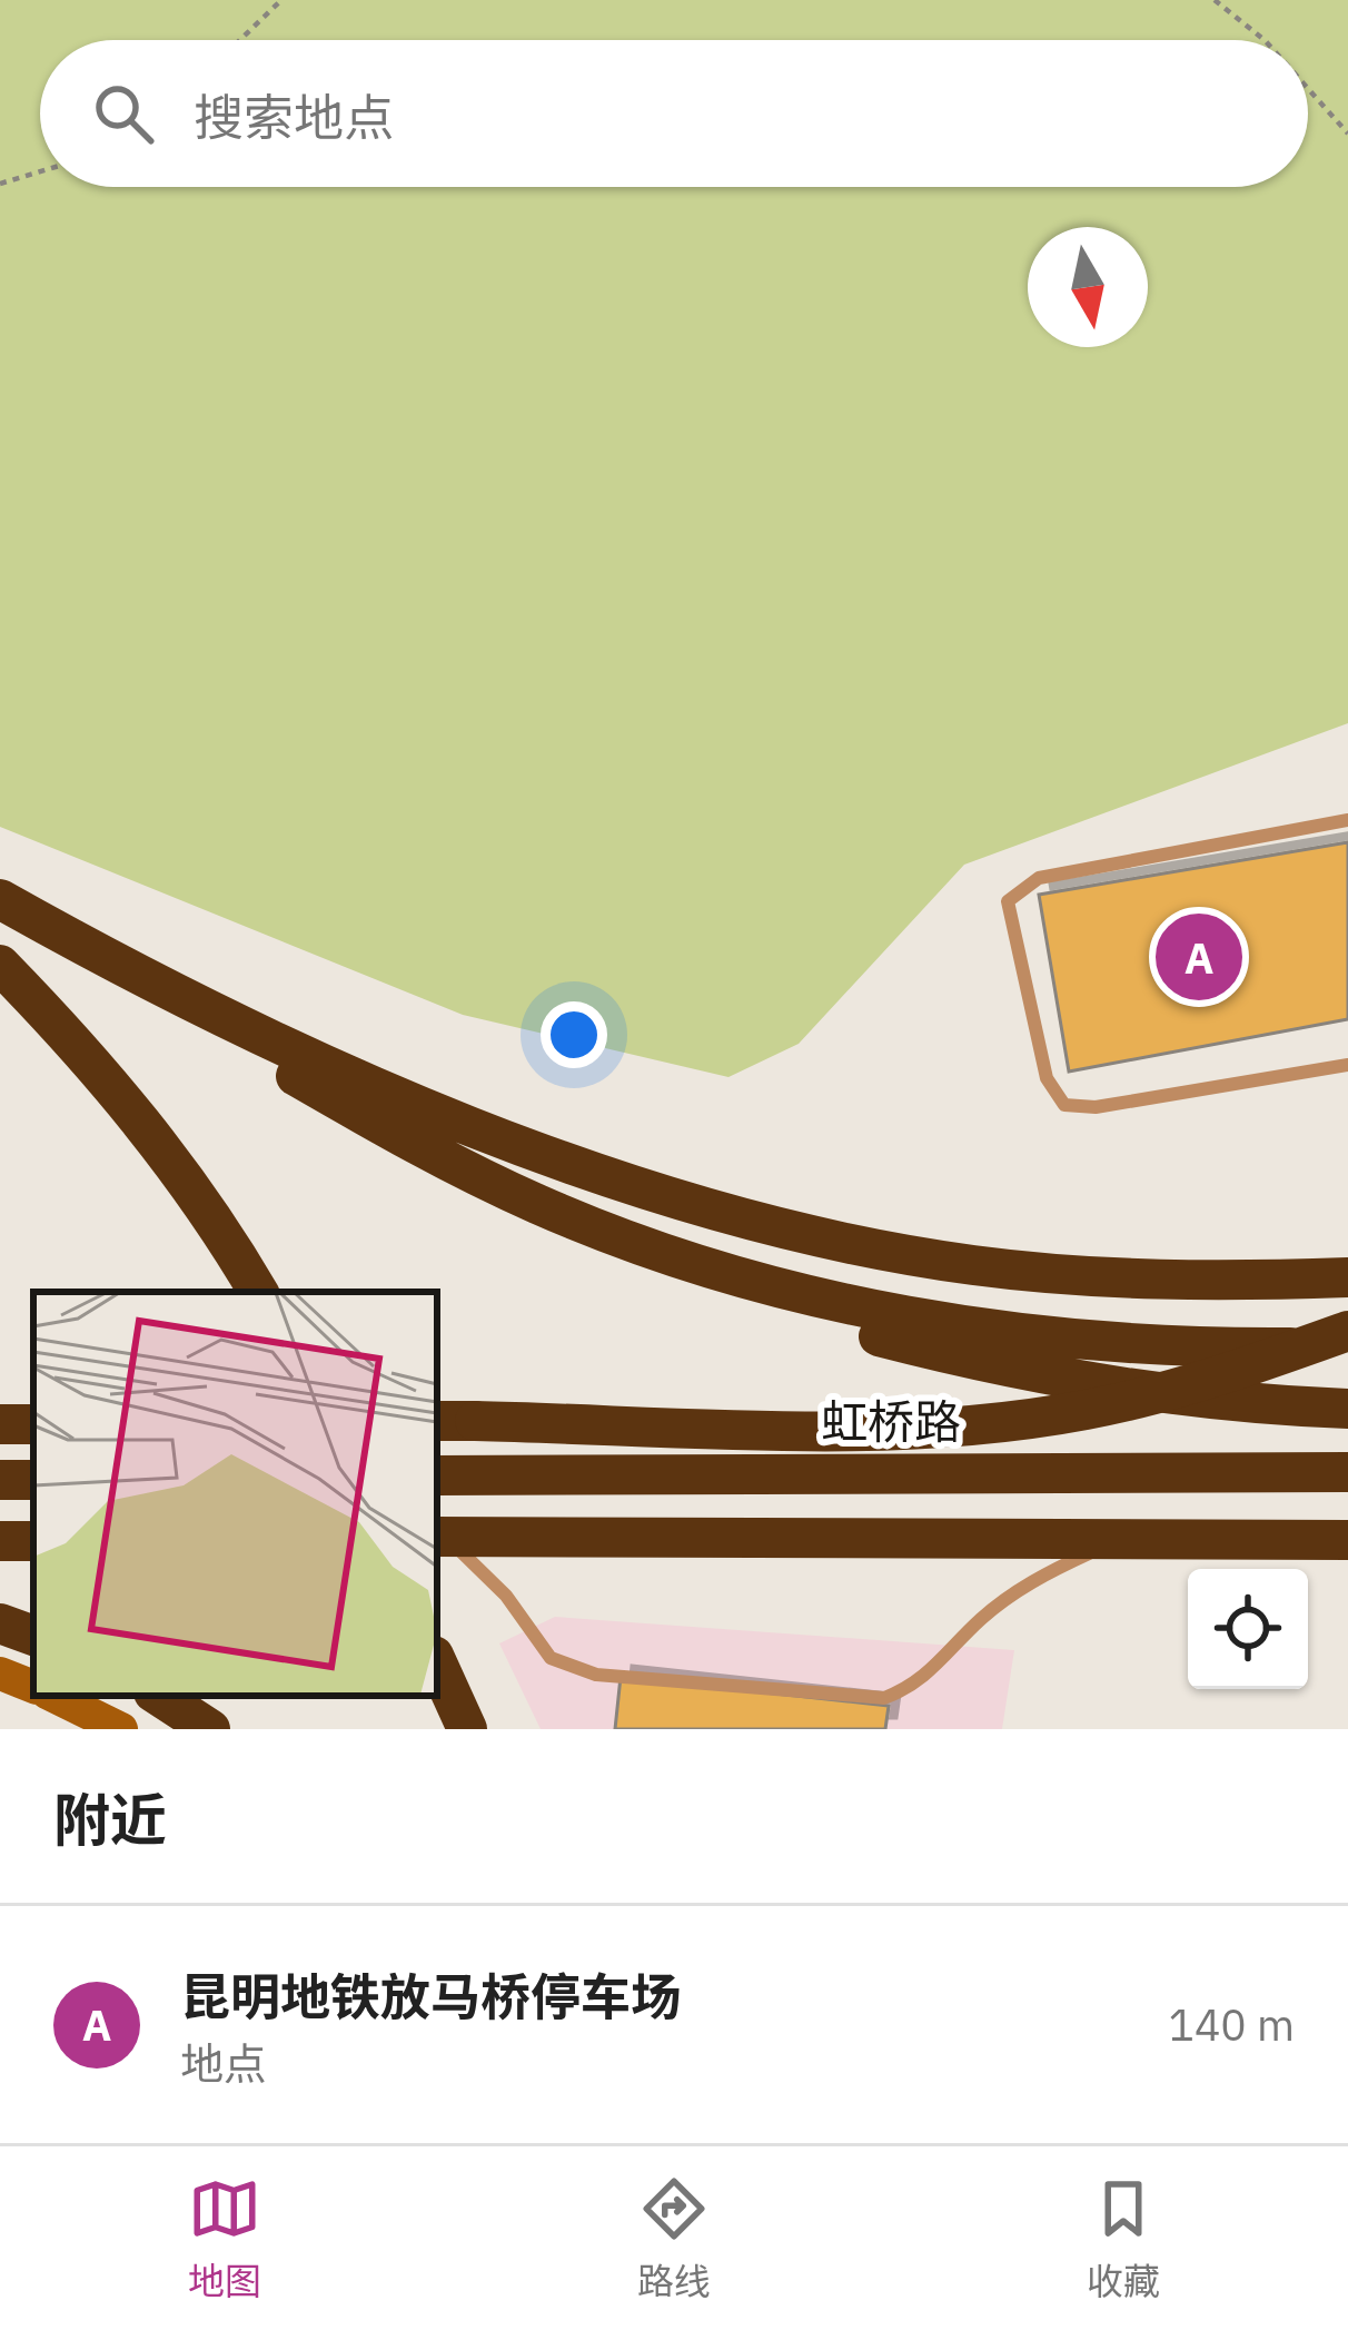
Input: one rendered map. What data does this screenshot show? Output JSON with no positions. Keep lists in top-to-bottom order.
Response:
{
  "streets": {
    "highway": ["虹桥路"]
  },
  "north": "bottom",
  "page": {
    "search": "搜索地点",
    "pins": "A",
    "heading": "附近",
    "list": [
      {
        "mark": "A",
        "name": "昆明地铁放马桥停车场",
        "note": "地点",
        "value": "140 m"
      }
    ],
    "nav": ["地图", "路线", "收藏"]
  }
}
